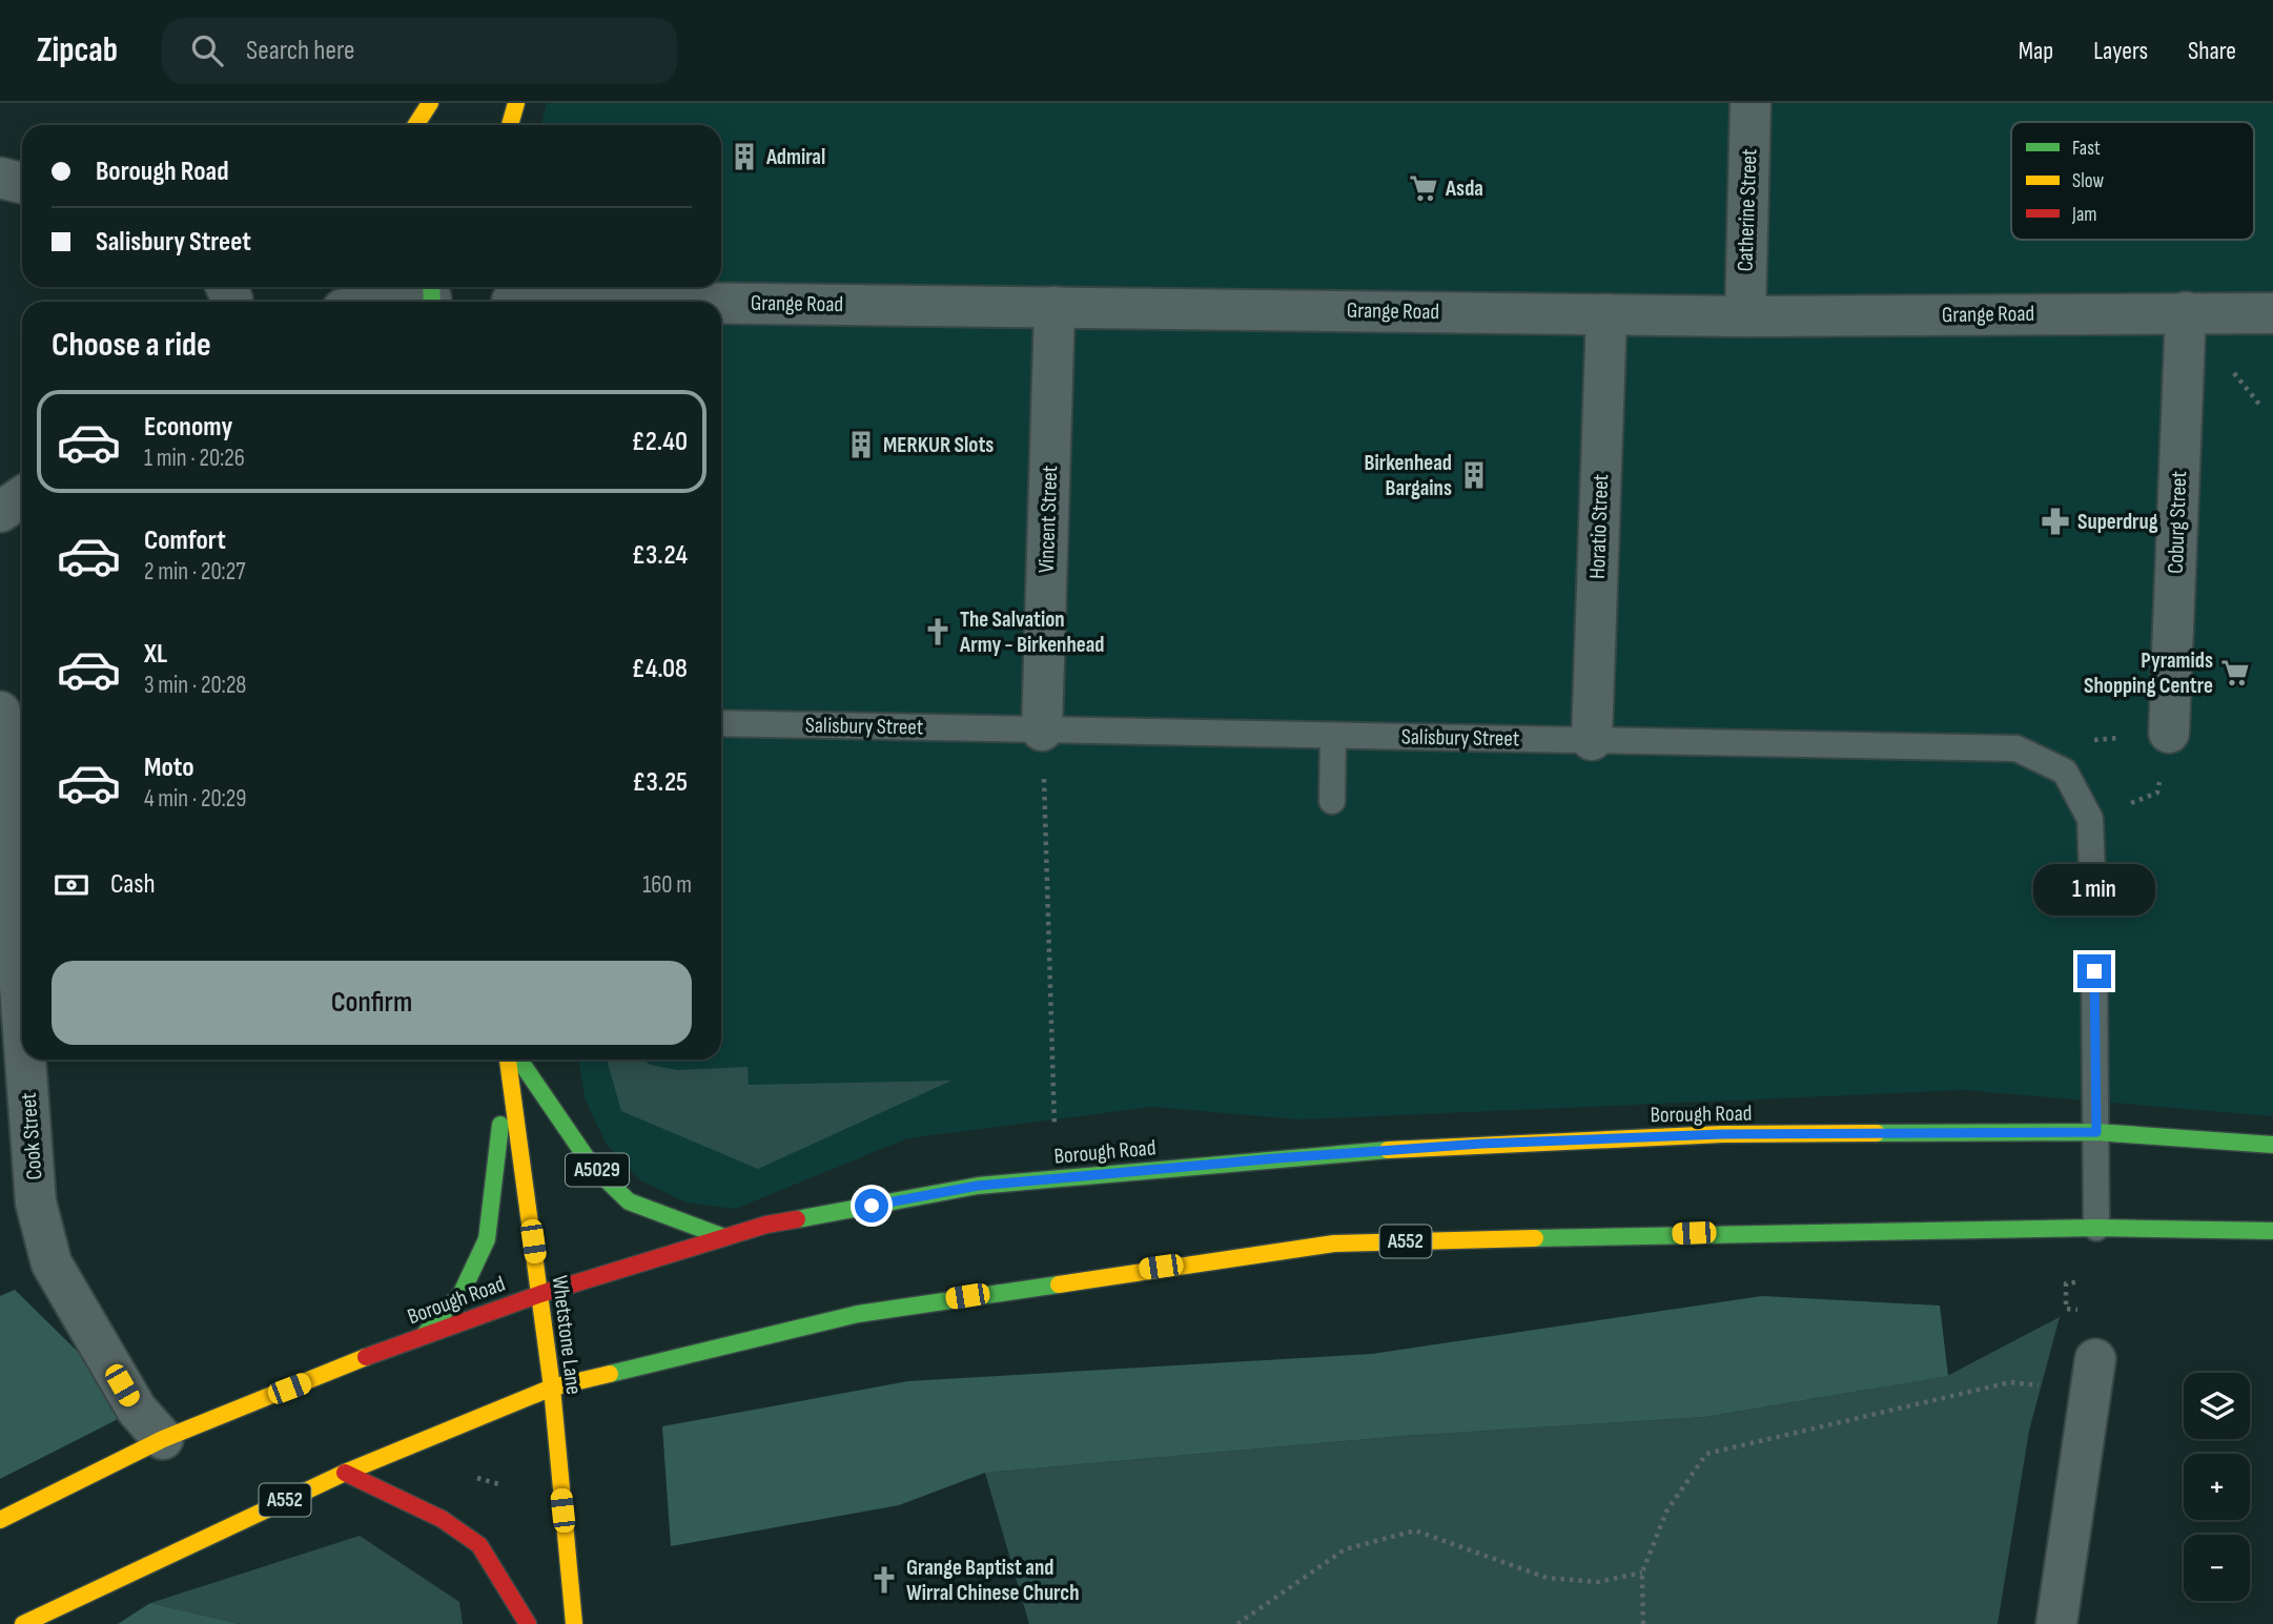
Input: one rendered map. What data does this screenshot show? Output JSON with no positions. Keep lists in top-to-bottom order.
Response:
{
  "streets": {
    "main road": [
      "Borough Road",
      "A5029",
      "A552",
      "Whetstone Lane"
    ],
    "street": [
      "Catherine Street",
      "Grange Road",
      "Vincent Street",
      "Coburg Street",
      "Horatio Street",
      "Cook Street"
    ],
    "lane": ["Salisbury Street"]
  },
  "crossings": [
    ["Catherine Street", "Grange Road"],
    ["Grange Road", "Vincent Street"],
    ["Grange Road", "Coburg Street"],
    ["Grange Road", "Horatio Street"],
    ["Vincent Street", "Salisbury Street"],
    ["Horatio Street", "Salisbury Street"],
    ["Borough Road", "Cook Street"],
    ["Borough Road", "A5029"],
    ["Borough Road", "Whetstone Lane"],
    ["A552", "Whetstone Lane"]
  ],
  "places": {
    "building": ["Admiral", "MERKUR Slots", "Birkenhead Bargains"],
    "supermarket": ["Asda", "Pyramids Shopping Centre"],
    "pharmacy": ["Superdrug"],
    "church": ["The Salvation Army - Birkenhead", "Grange Baptist and Wirral Chinese Church"]
  },
  "legend": ["Fast", "Slow", "Jam"],
  "page": {
    "header": "Zipcab",
    "search": "Search here",
    "nav": ["Map", "Layers", "Share"],
    "banner": ["Borough Road", "Salisbury Street"],
    "heading": "Choose a ride",
    "list": [
      {
        "name": "Economy",
        "note": "1 min · 20:26",
        "value": "£2.40"
      },
      {
        "name": "Comfort",
        "note": "2 min · 20:27",
        "value": "£3.24"
      },
      {
        "name": "XL",
        "note": "3 min · 20:28",
        "value": "£4.08"
      },
      {
        "name": "Moto",
        "note": "4 min · 20:29",
        "value": "£3.25"
      }
    ],
    "pay": ["Cash", "160 m"],
    "bubble": "1 min",
    "buttons": "Confirm",
    "map_buttons": ["+", "−"]
  }
}
